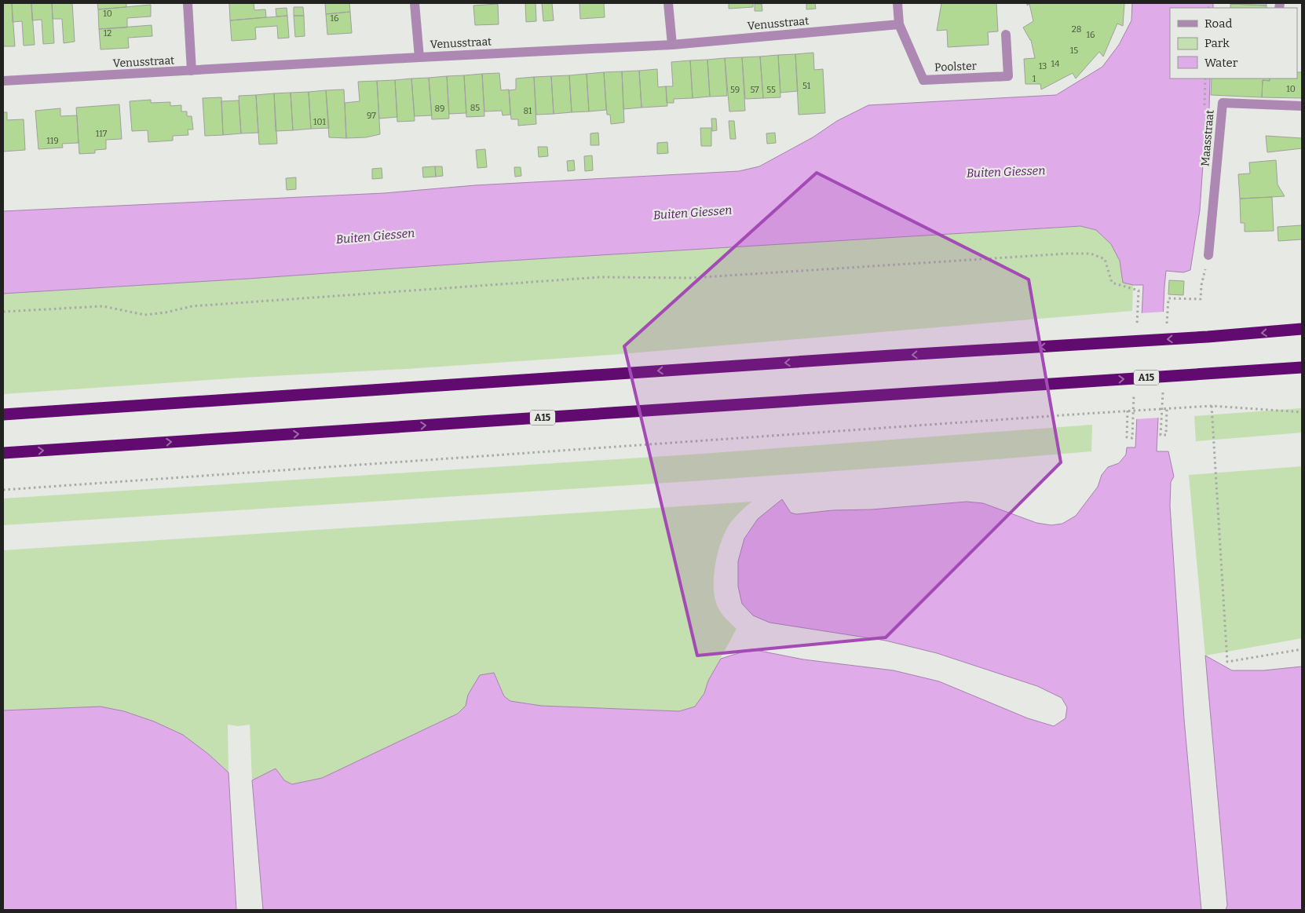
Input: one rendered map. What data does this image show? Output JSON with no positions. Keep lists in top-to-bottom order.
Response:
{
  "streets": {
    "highway": ["A15"],
    "street": ["Venusstraat", "Poolster", "Maasstraat"]
  },
  "crossings": [
    ["Venusstraat", "Poolster"]
  ],
  "water": ["Buiten Giessen"],
  "house_numbers": [
    "10",
    "16",
    "28",
    "12",
    "16",
    "15",
    "14",
    "13",
    "1",
    "51",
    "10",
    "59",
    "57",
    "55",
    "85",
    "89",
    "81",
    "97",
    "101",
    "117",
    "119"
  ],
  "legend": ["Road", "Park", "Water"]
}
